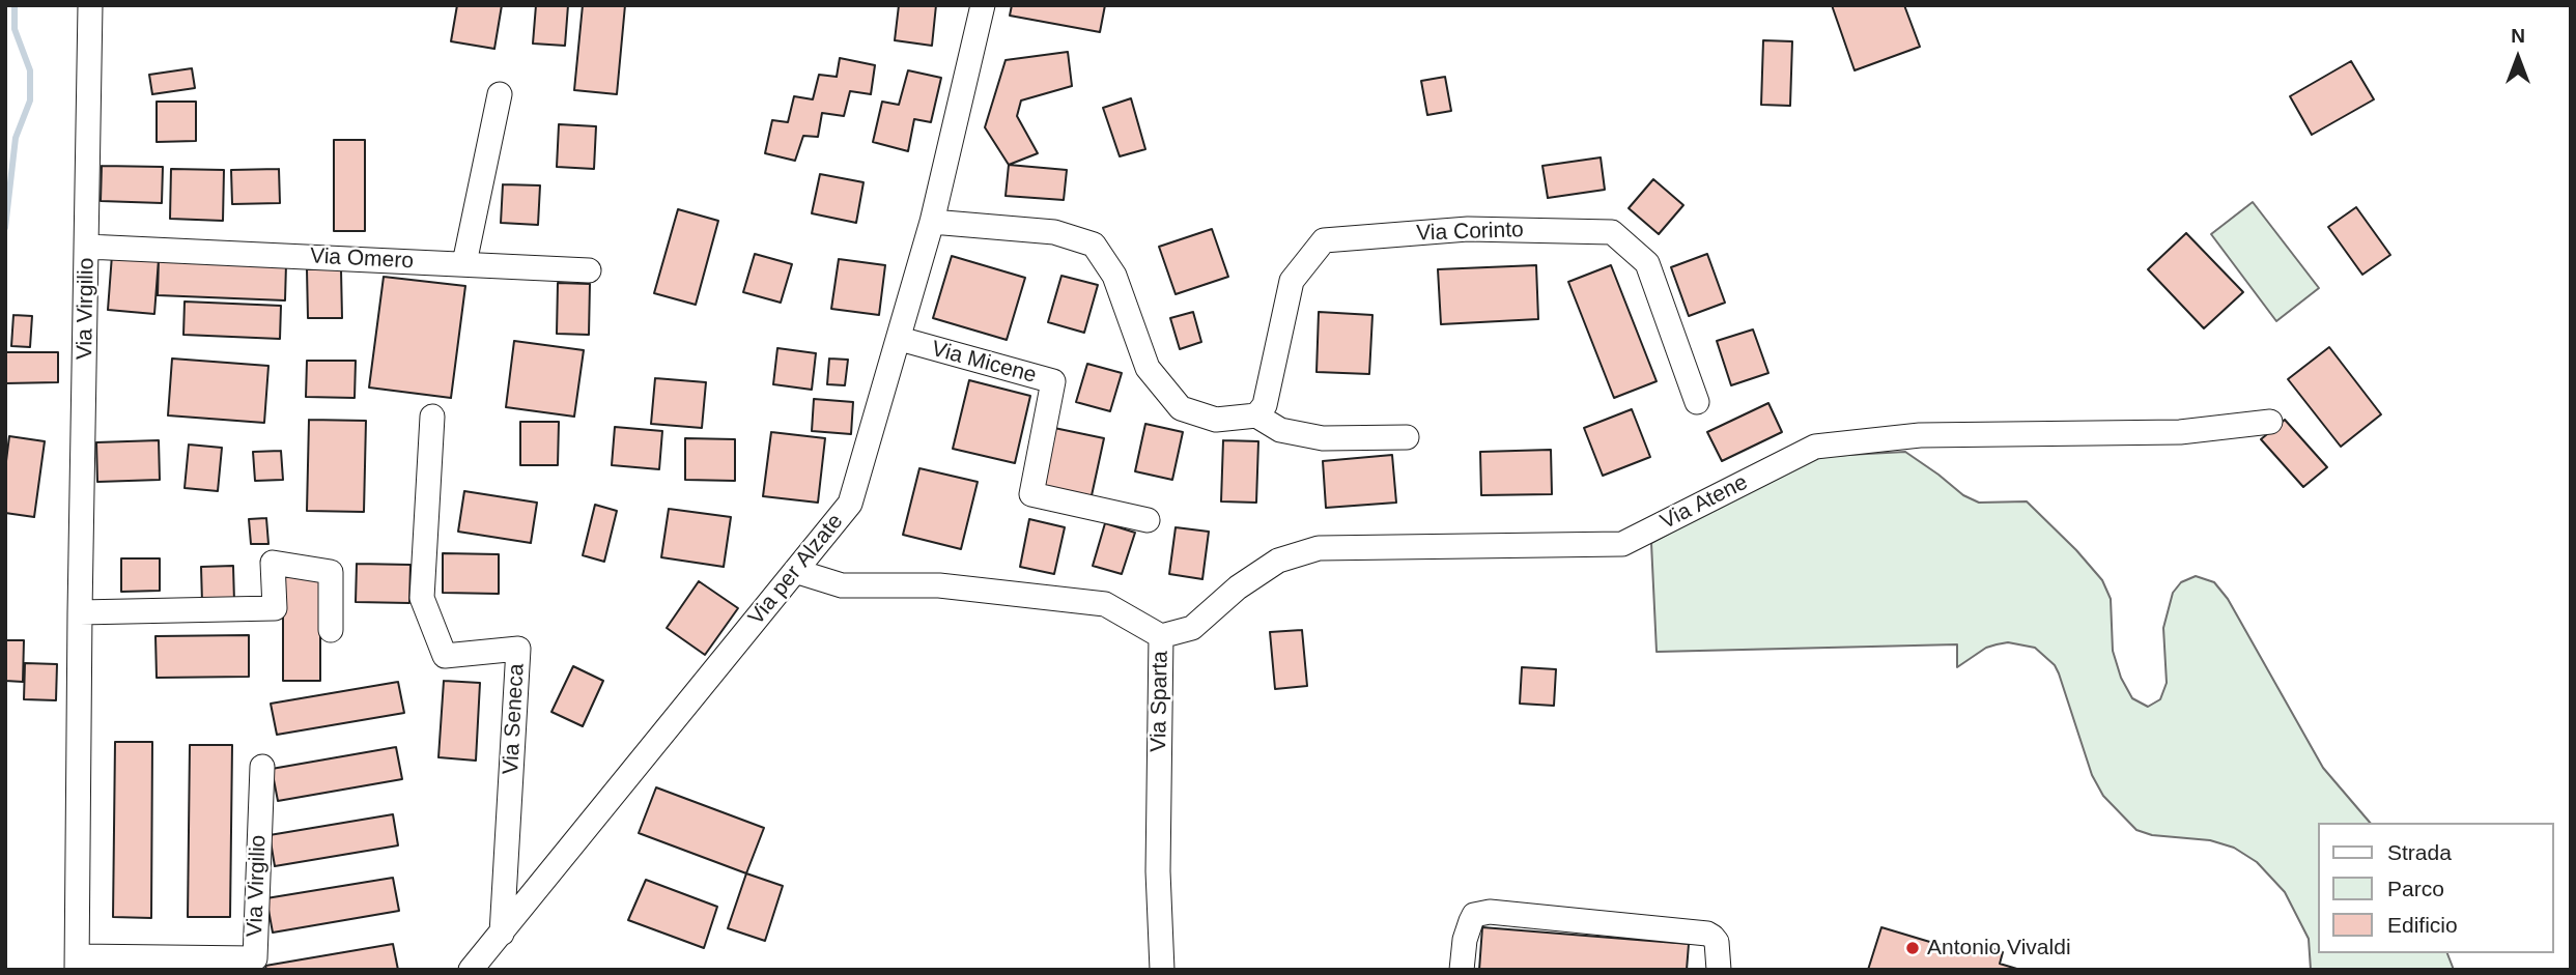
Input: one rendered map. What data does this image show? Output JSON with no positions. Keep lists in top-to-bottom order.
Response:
{
  "streets": {
    "street": [
      "Via Corinto",
      "Via Omero",
      "Via Virgilio",
      "Via Micene",
      "Via Atene",
      "Via per Alzate",
      "Via Sparta",
      "Via Seneca"
    ]
  },
  "crossings": [
    ["Via Omero", "Via Virgilio"],
    ["Via Micene", "Via per Alzate"],
    ["Via Atene", "Via Sparta"],
    ["Via per Alzate", "Via Sparta"],
    ["Via per Alzate", "Via Seneca"]
  ],
  "places": ["Antonio Vivaldi"],
  "legend": ["Strada", "Parco", "Edificio"],
  "north": "top"
}
